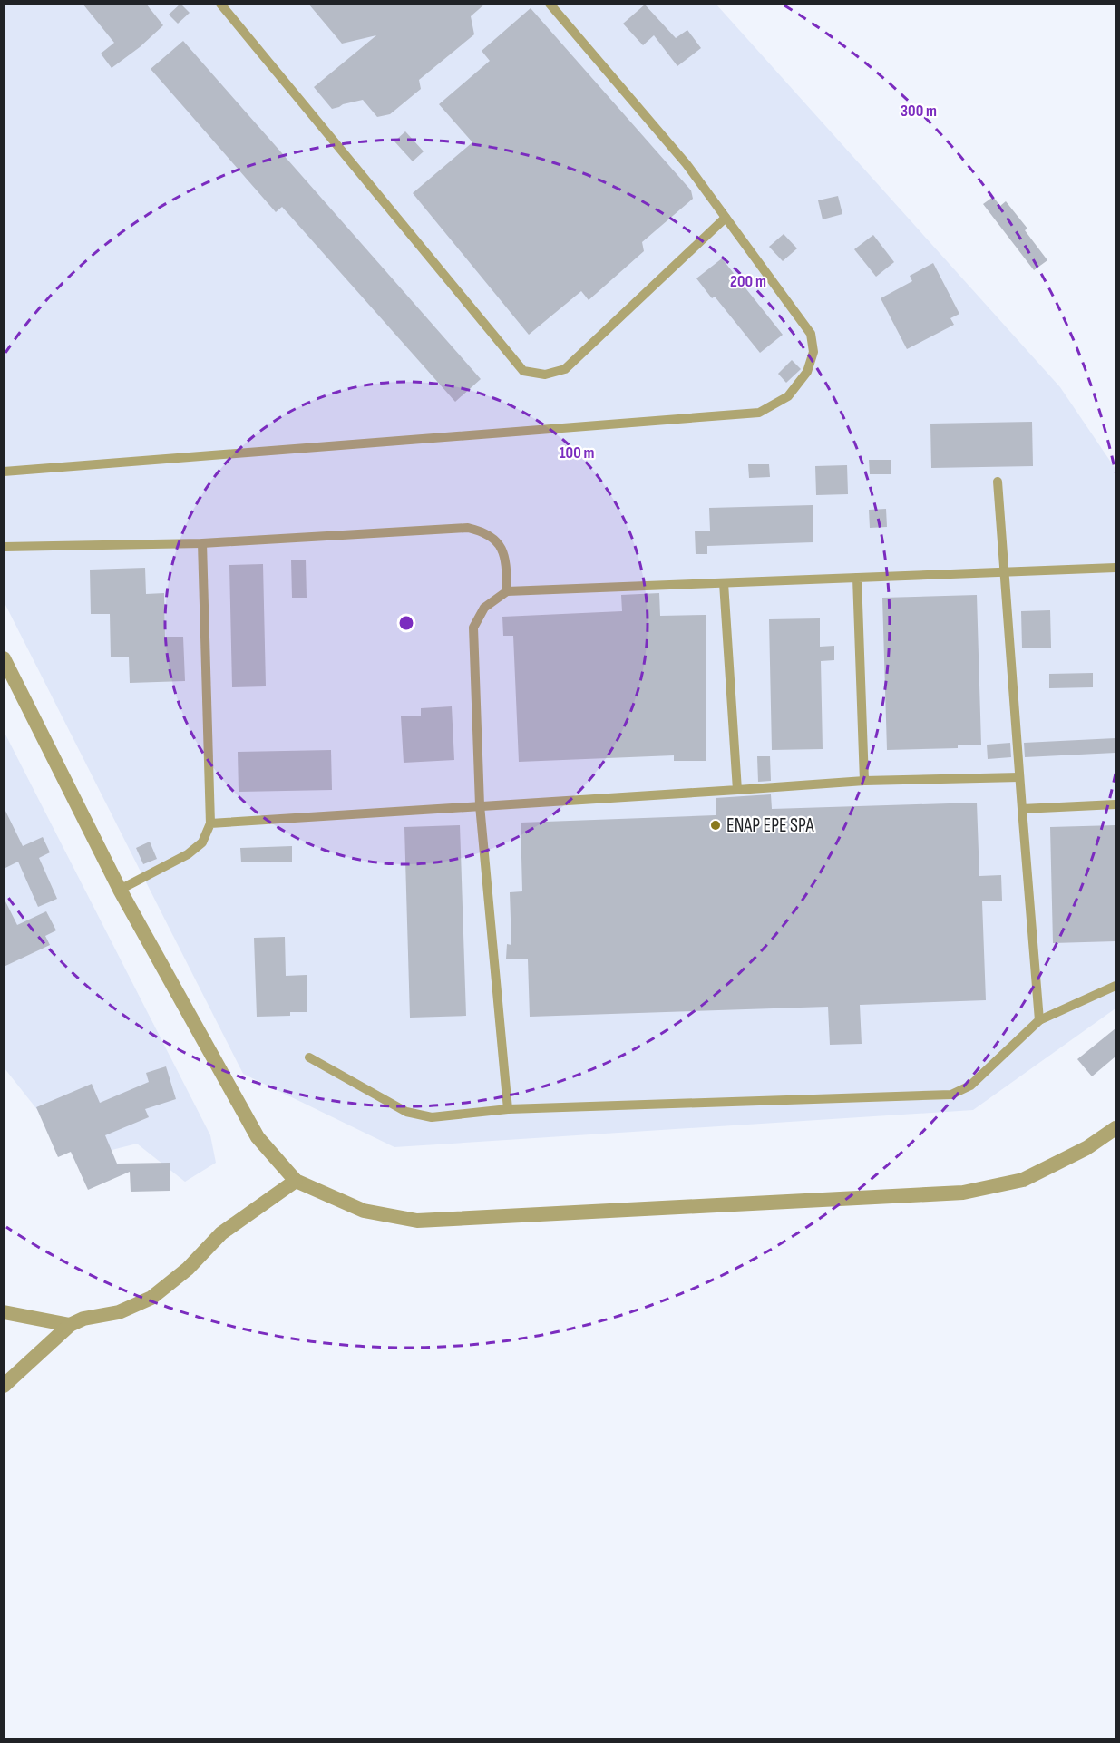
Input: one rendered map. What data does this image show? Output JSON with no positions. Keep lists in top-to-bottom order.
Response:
{
  "places": ["ENAP EPE SPA"],
  "rings": ["300 m", "200 m", "100 m"]
}
